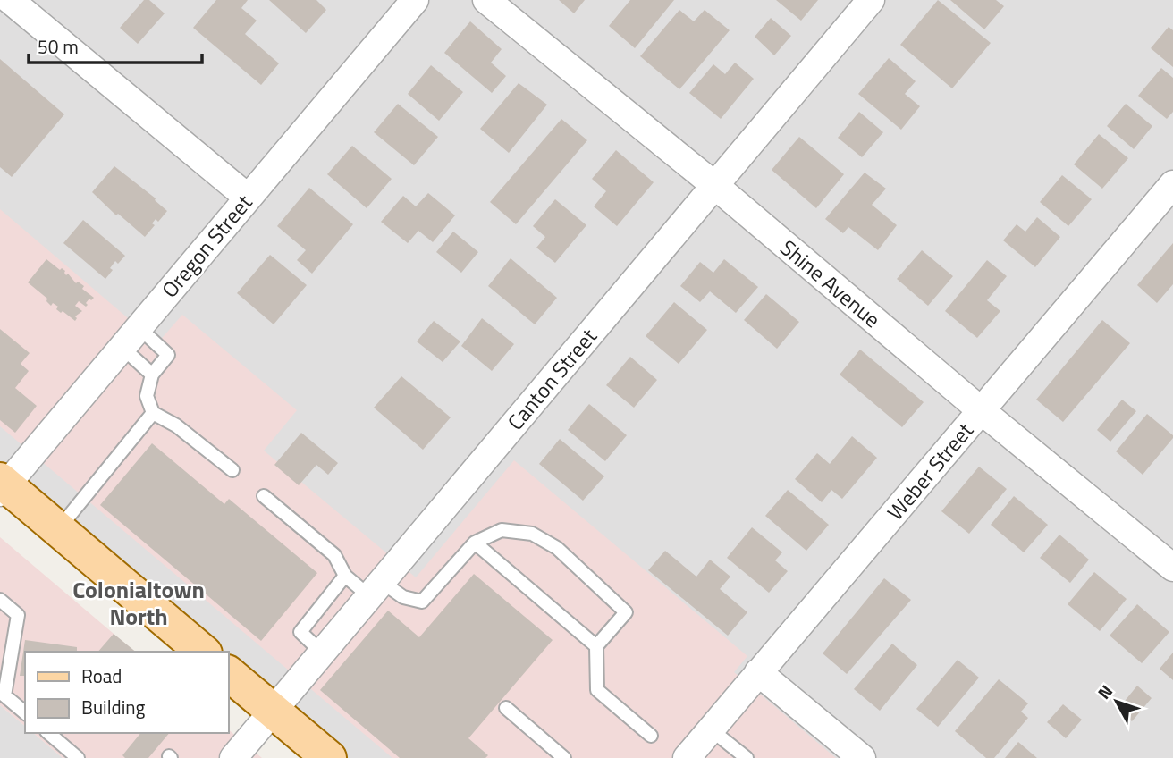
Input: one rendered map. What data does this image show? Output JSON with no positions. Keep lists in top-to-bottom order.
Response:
{
  "streets": {
    "street": [
      "Oregon Street",
      "Shine Avenue",
      "Canton Street",
      "Weber Street"
    ]
  },
  "crossings": [
    ["Shine Avenue", "Canton Street"],
    ["Shine Avenue", "Weber Street"]
  ],
  "districts": ["Colonialtown North"],
  "legend": ["Road", "Building"],
  "scale_bar": "50 m",
  "north": "top left"
}
